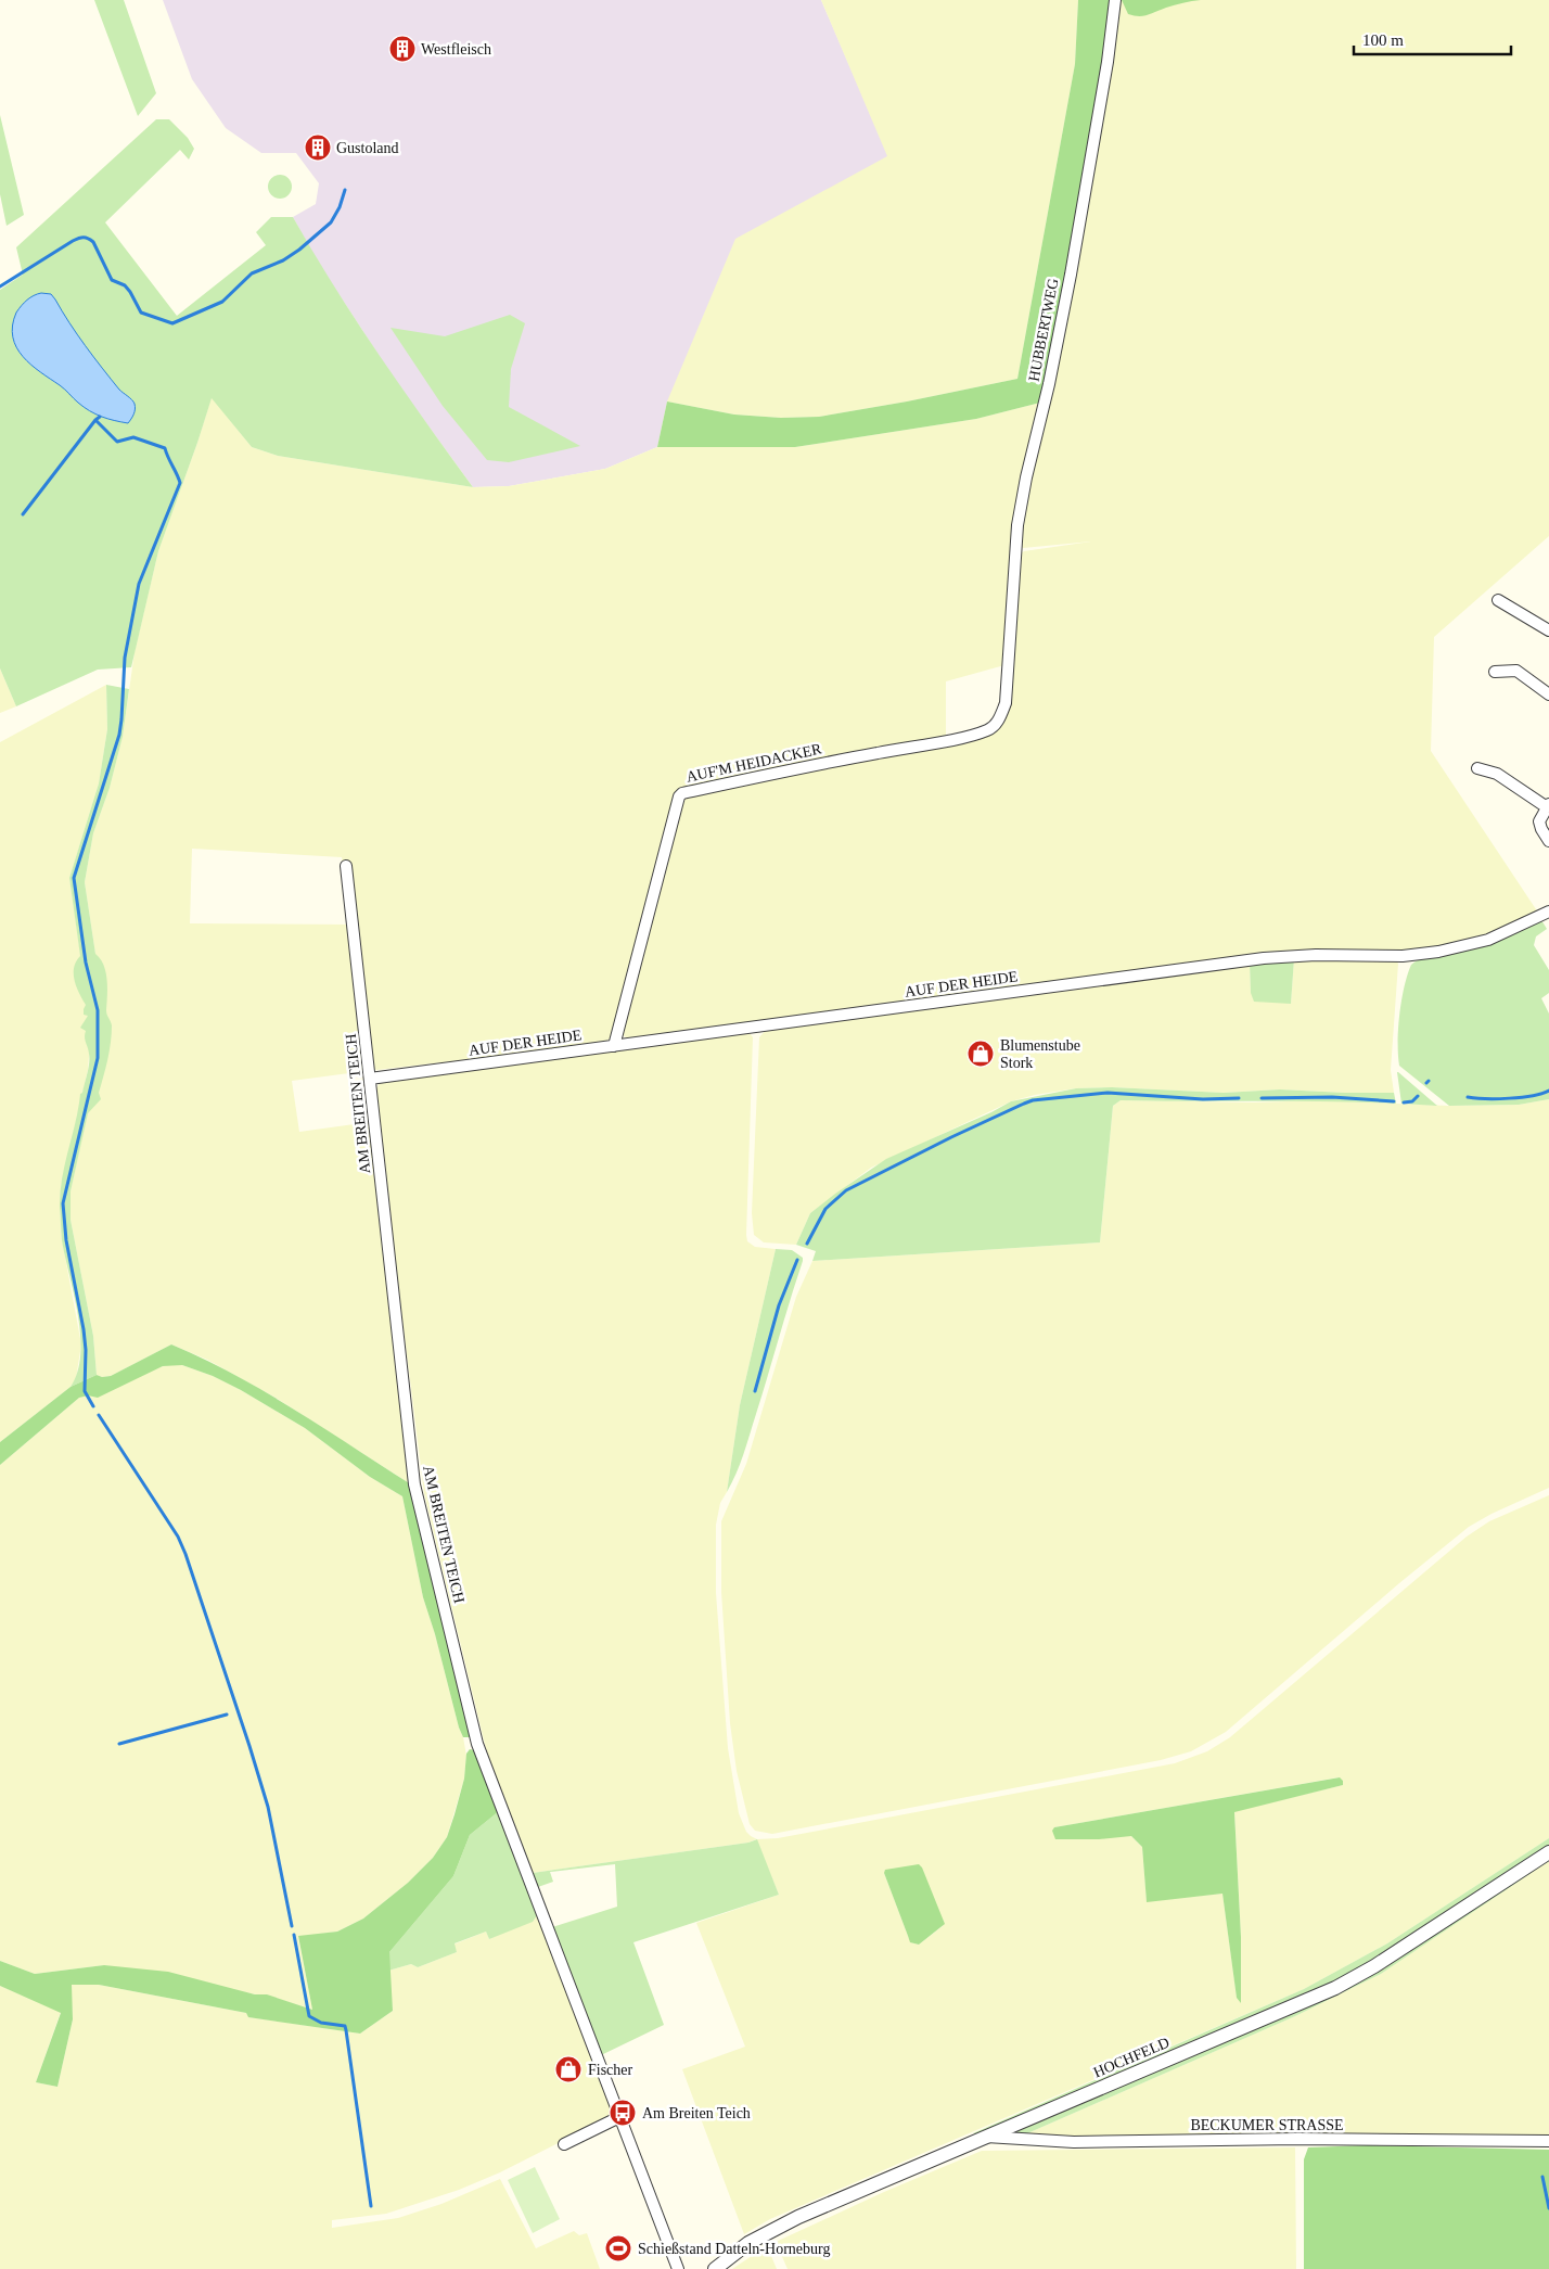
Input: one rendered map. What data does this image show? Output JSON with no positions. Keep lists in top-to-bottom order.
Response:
{
  "streets": {
    "street": [
      "HUBBERTWEG",
      "AUF'M HEIDACKER",
      "AUF DER HEIDE",
      "AM BREITEN TEICH",
      "HOCHFELD",
      "BECKUMER STRASSE"
    ]
  },
  "crossings": [
    ["HUBBERTWEG", "AUF'M HEIDACKER"],
    ["AUF'M HEIDACKER", "AUF DER HEIDE"],
    ["AUF DER HEIDE", "AM BREITEN TEICH"],
    ["HOCHFELD", "BECKUMER STRASSE"]
  ],
  "places": {
    "building": ["Westfleisch", "Gustoland"],
    "shop": ["Blumenstube Stork", "Fischer"],
    "bus stop": ["Am Breiten Teich"],
    "sports": ["Schießstand Datteln-Horneburg"]
  },
  "scale_bar": "100 m"
}
